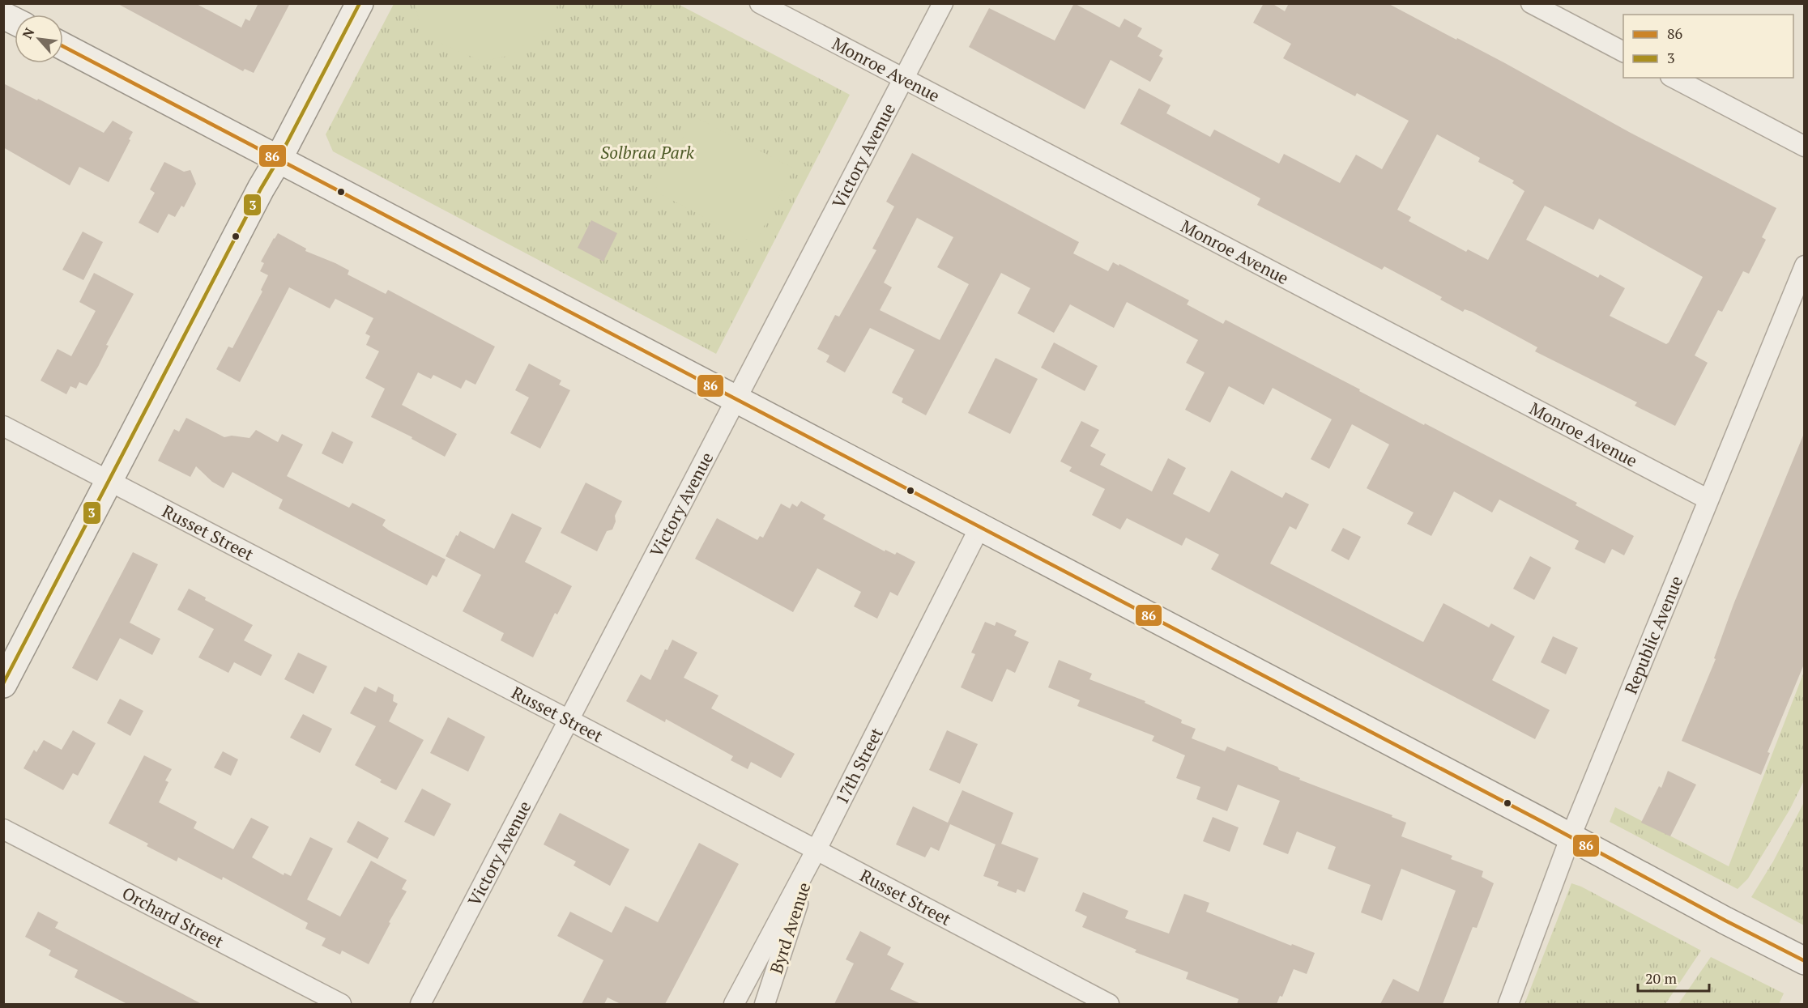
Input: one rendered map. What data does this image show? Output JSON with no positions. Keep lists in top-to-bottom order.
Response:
{
  "streets": {
    "street": [
      "Monroe Avenue",
      "Victory Avenue",
      "Russet Street",
      "Republic Avenue",
      "17th Street",
      "Orchard Street",
      "Byrd Avenue"
    ]
  },
  "crossings": [
    ["Monroe Avenue", "Victory Avenue"],
    ["Monroe Avenue", "Republic Avenue"],
    ["Victory Avenue", "Russet Street"],
    ["Russet Street", "17th Street"],
    ["Russet Street", "Byrd Avenue"],
    ["17th Street", "Byrd Avenue"]
  ],
  "parks": ["Solbraa Park"],
  "lines": ["transit line 3", "transit line 86"],
  "legend": ["86", "3"],
  "scale_bar": "20 m",
  "north": "top left"
}
